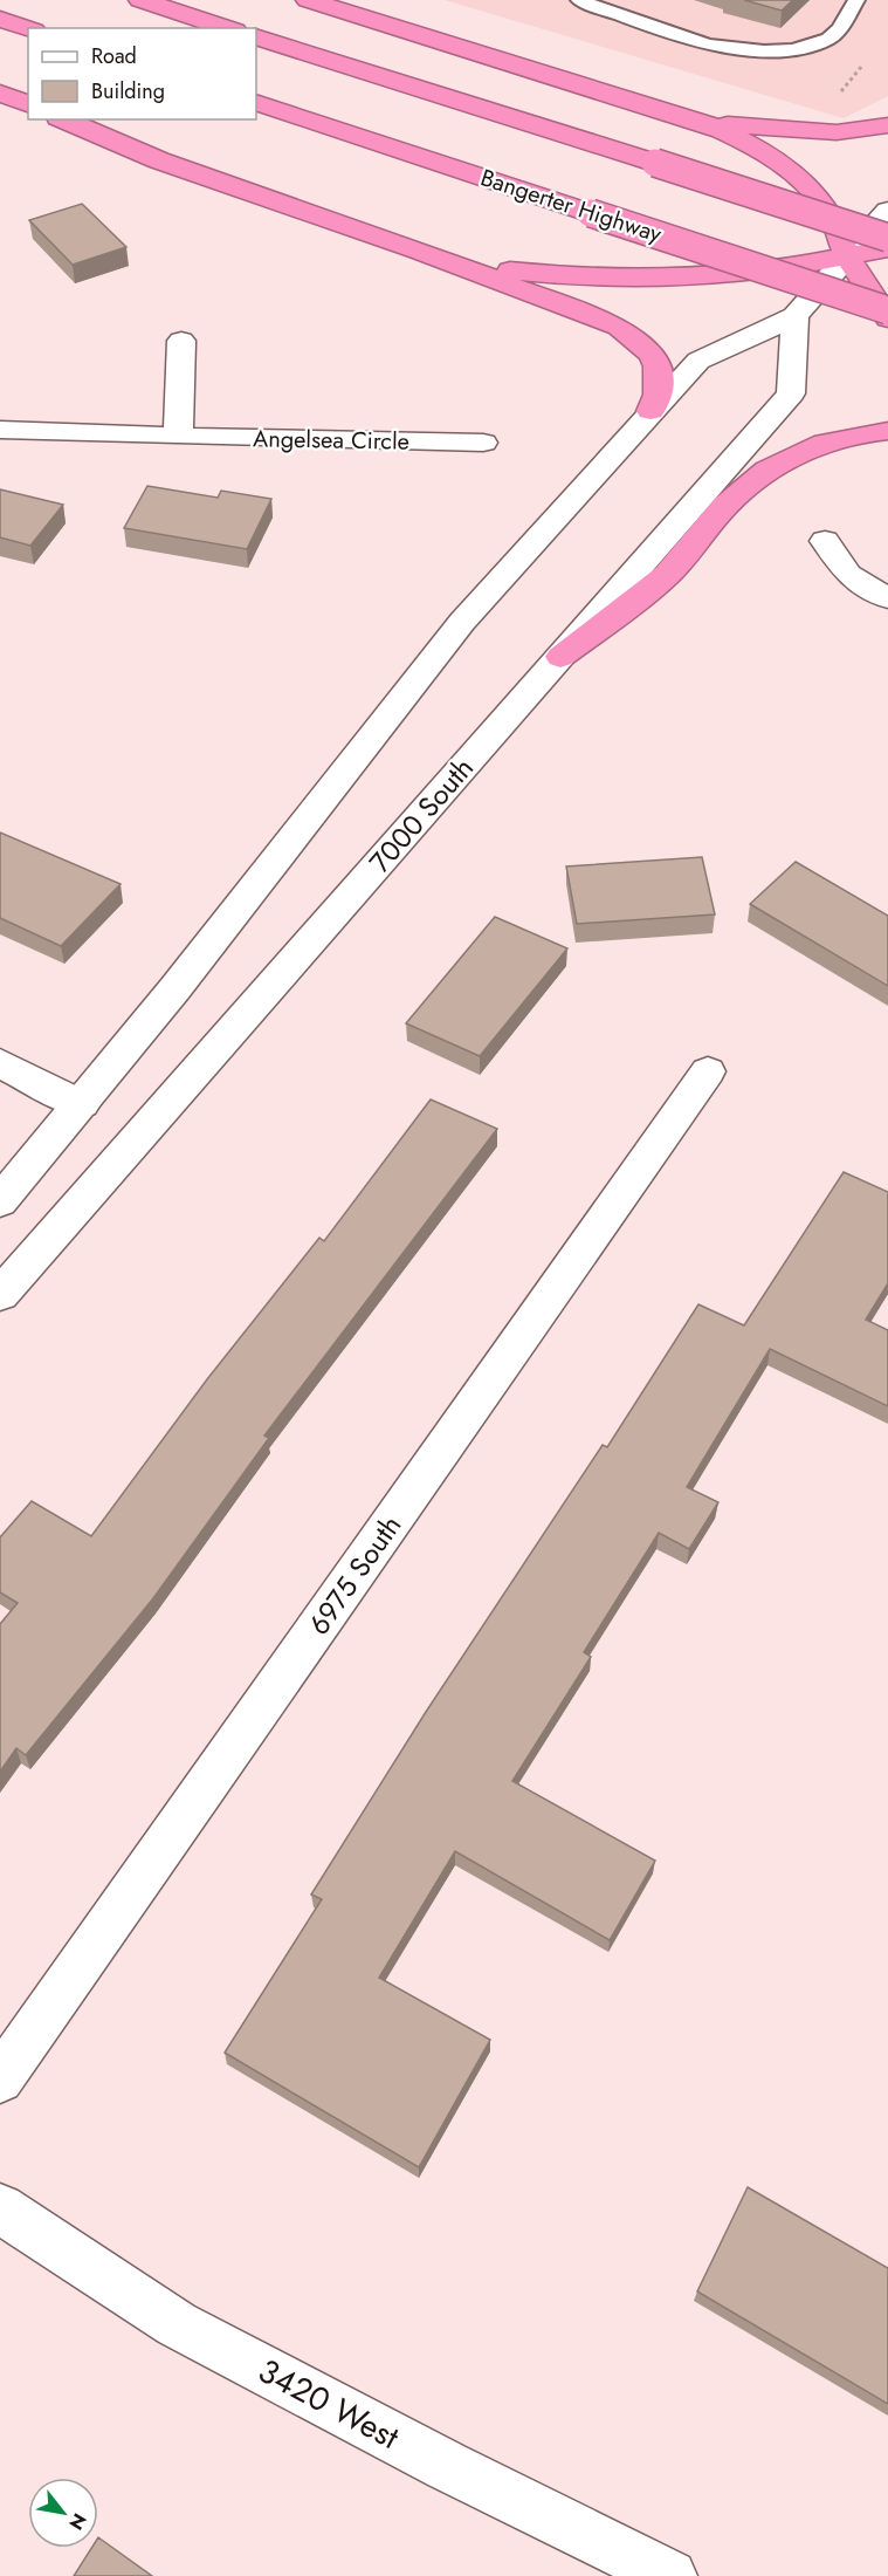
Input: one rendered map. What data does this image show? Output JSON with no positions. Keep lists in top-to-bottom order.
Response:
{
  "streets": {
    "highway": ["Bangerter Highway"],
    "main road": [
      "Angelsea Circle",
      "7000 South",
      "6975 South",
      "3420 West"
    ]
  },
  "legend": ["Road", "Building"],
  "north": "bottom right"
}
